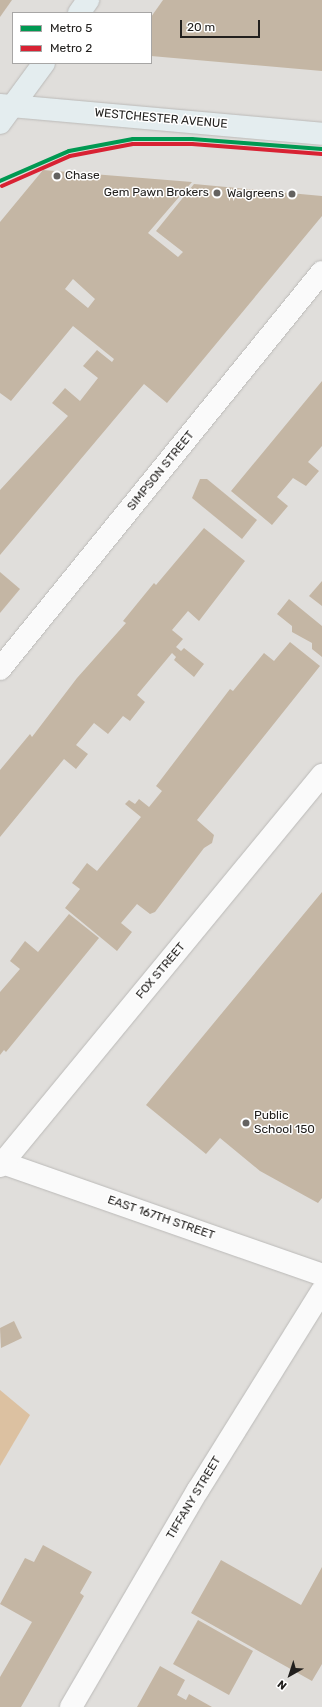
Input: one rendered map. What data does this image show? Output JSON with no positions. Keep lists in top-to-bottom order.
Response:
{
  "streets": {
    "main road": ["WESTCHESTER AVENUE"],
    "street": [
      "SIMPSON STREET",
      "FOX STREET",
      "EAST 167TH STREET",
      "TIFFANY STREET"
    ]
  },
  "crossings": [
    ["FOX STREET", "EAST 167TH STREET"]
  ],
  "places": [
    "Chase",
    "Gem Pawn Brokers",
    "Walgreens",
    "Public School 150"
  ],
  "lines": ["metro line 5", "metro line 2"],
  "legend": ["Metro 5", "Metro 2"],
  "scale_bar": "20 m",
  "north": "bottom left"
}
